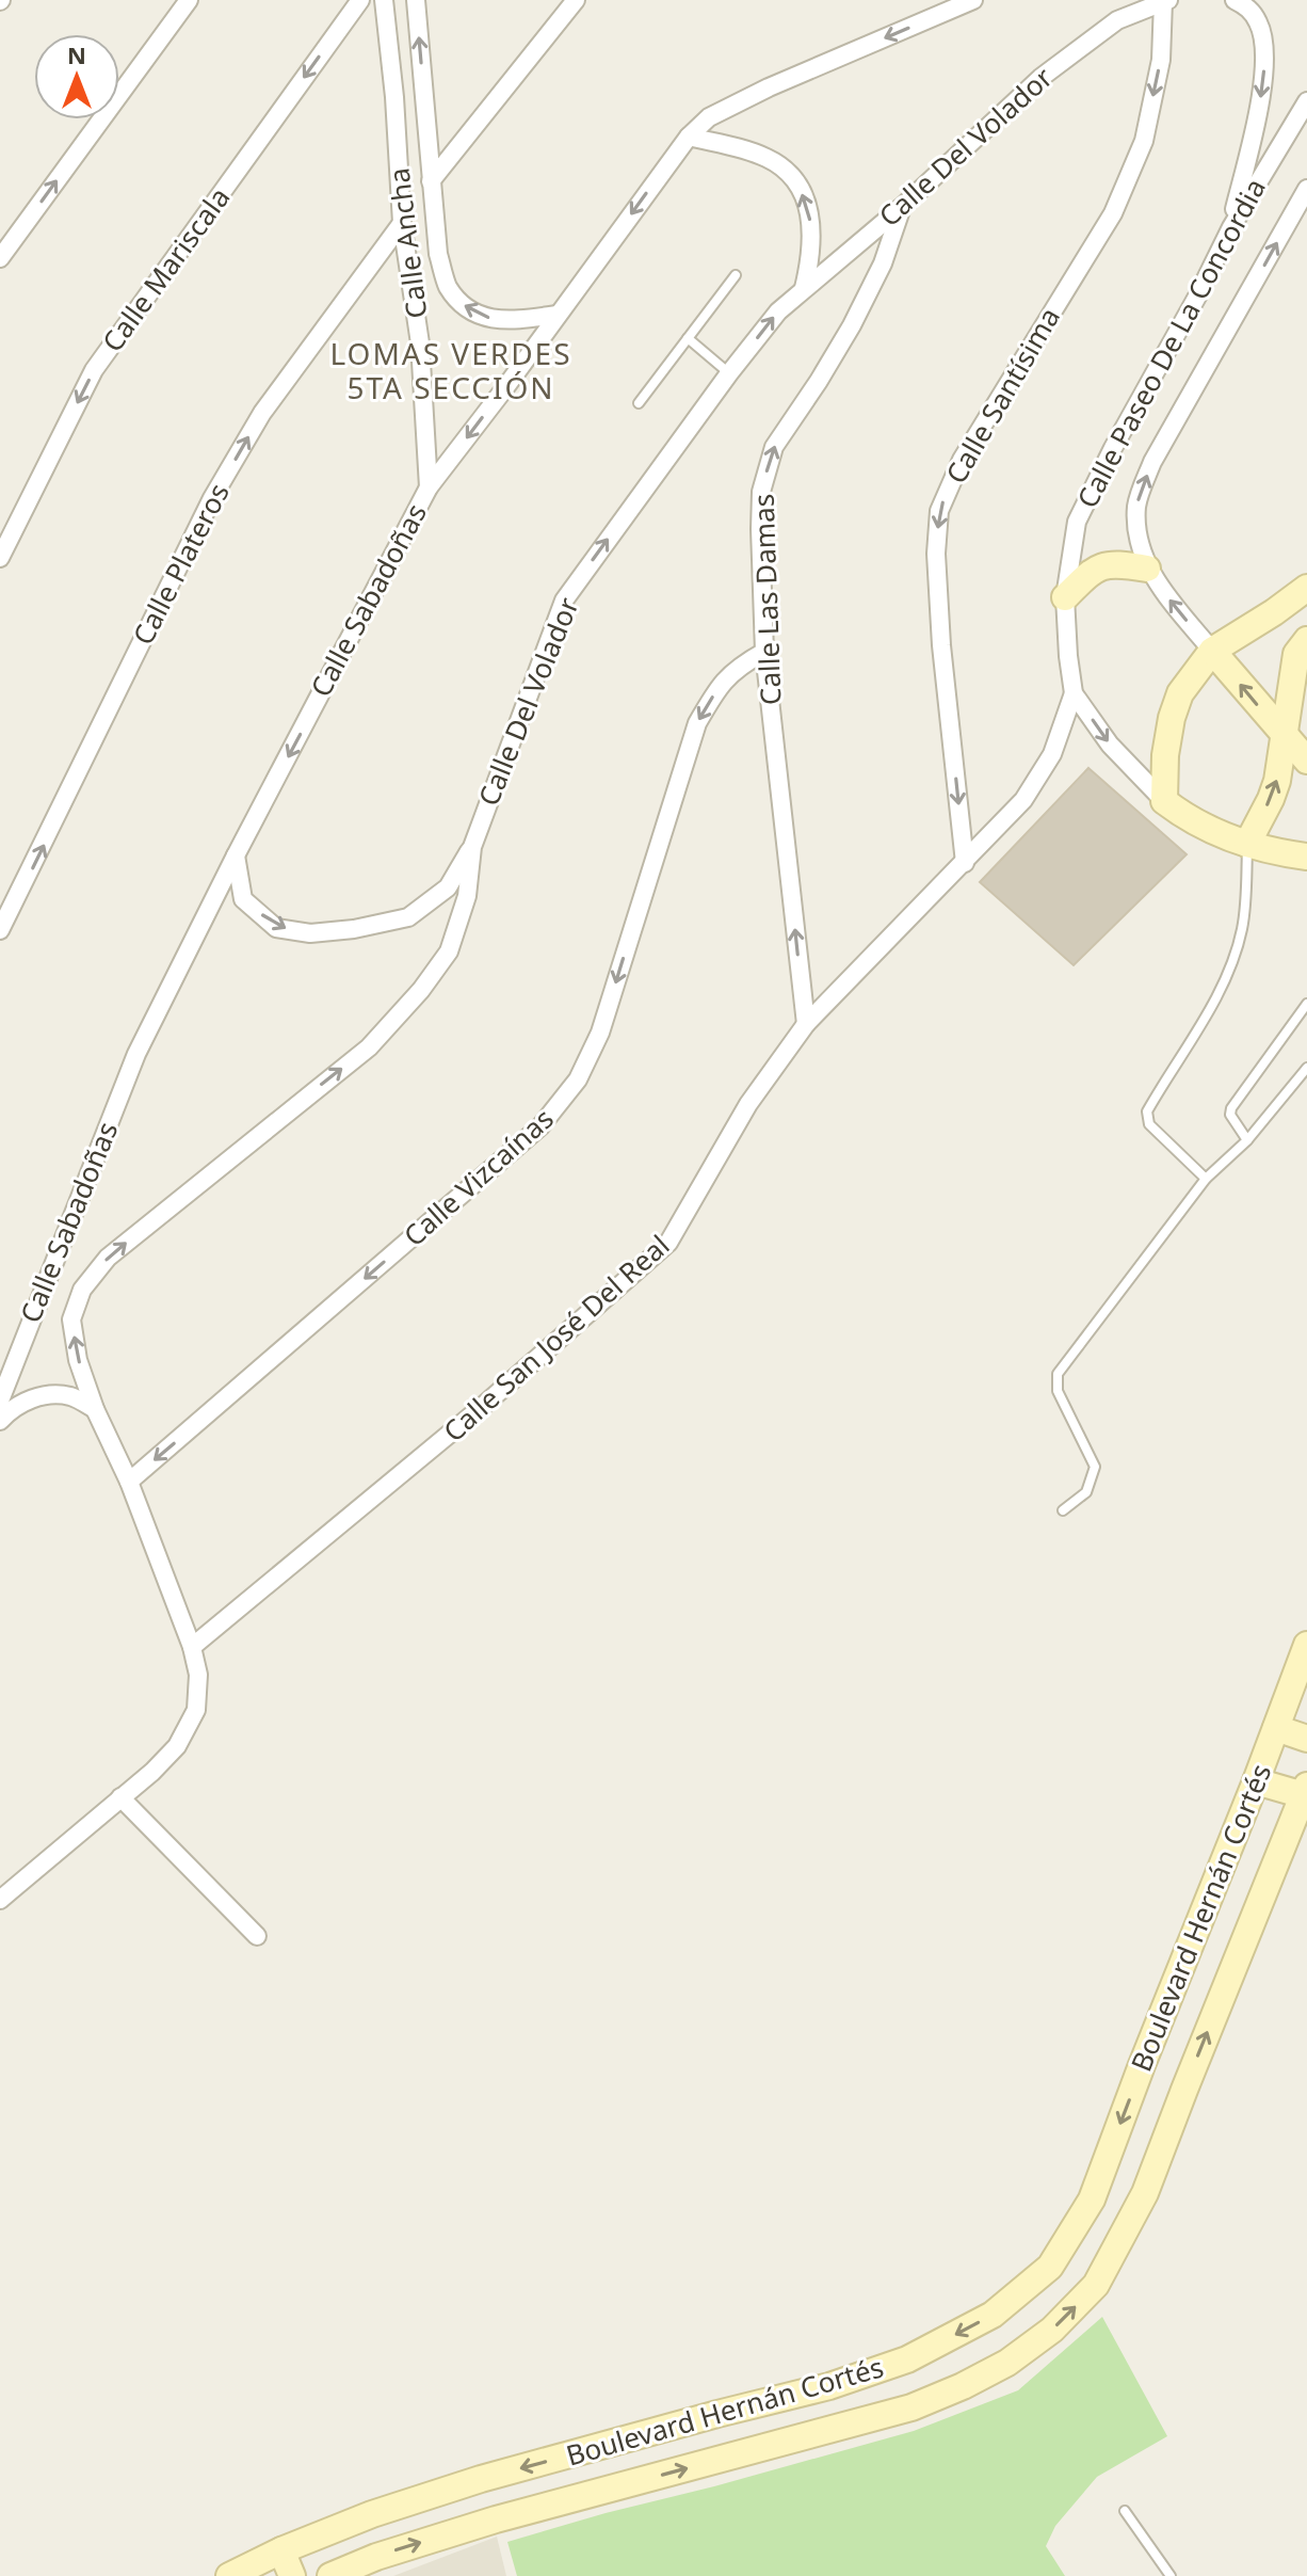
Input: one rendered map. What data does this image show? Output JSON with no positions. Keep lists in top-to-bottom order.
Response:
{
  "streets": {
    "main road": ["Boulevard Hernán Cortés"],
    "street": [
      "Calle Del Volador",
      "Calle Ancha",
      "Calle Mariscala",
      "Calle Paseo De La Concordia",
      "Calle Santísima",
      "Calle Plateros",
      "Calle Las Damas",
      "Calle Sabadoñas",
      "Calle Vizcaínas",
      "Calle San José Del Real"
    ]
  },
  "crossings": [
    ["Calle Del Volador", "Calle Santísima"],
    ["Calle Del Volador", "Calle Las Damas"],
    ["Calle Del Volador", "Calle Vizcaínas"],
    ["Calle Ancha", "Calle Plateros"],
    ["Calle Ancha", "Calle Sabadoñas"],
    ["Calle Paseo De La Concordia", "Calle San José Del Real"],
    ["Calle Santísima", "Calle San José Del Real"],
    ["Calle Las Damas", "Calle Vizcaínas"],
    ["Calle Las Damas", "Calle San José Del Real"]
  ],
  "one_way": [
    "Calle Del Volador",
    "Calle Santísima",
    "Calle Plateros",
    "Calle Las Damas",
    "Calle Sabadoñas",
    "Calle Vizcaínas"
  ],
  "districts": ["LOMAS VERDES 5TA SECCIÓN"],
  "north": "top"
}
